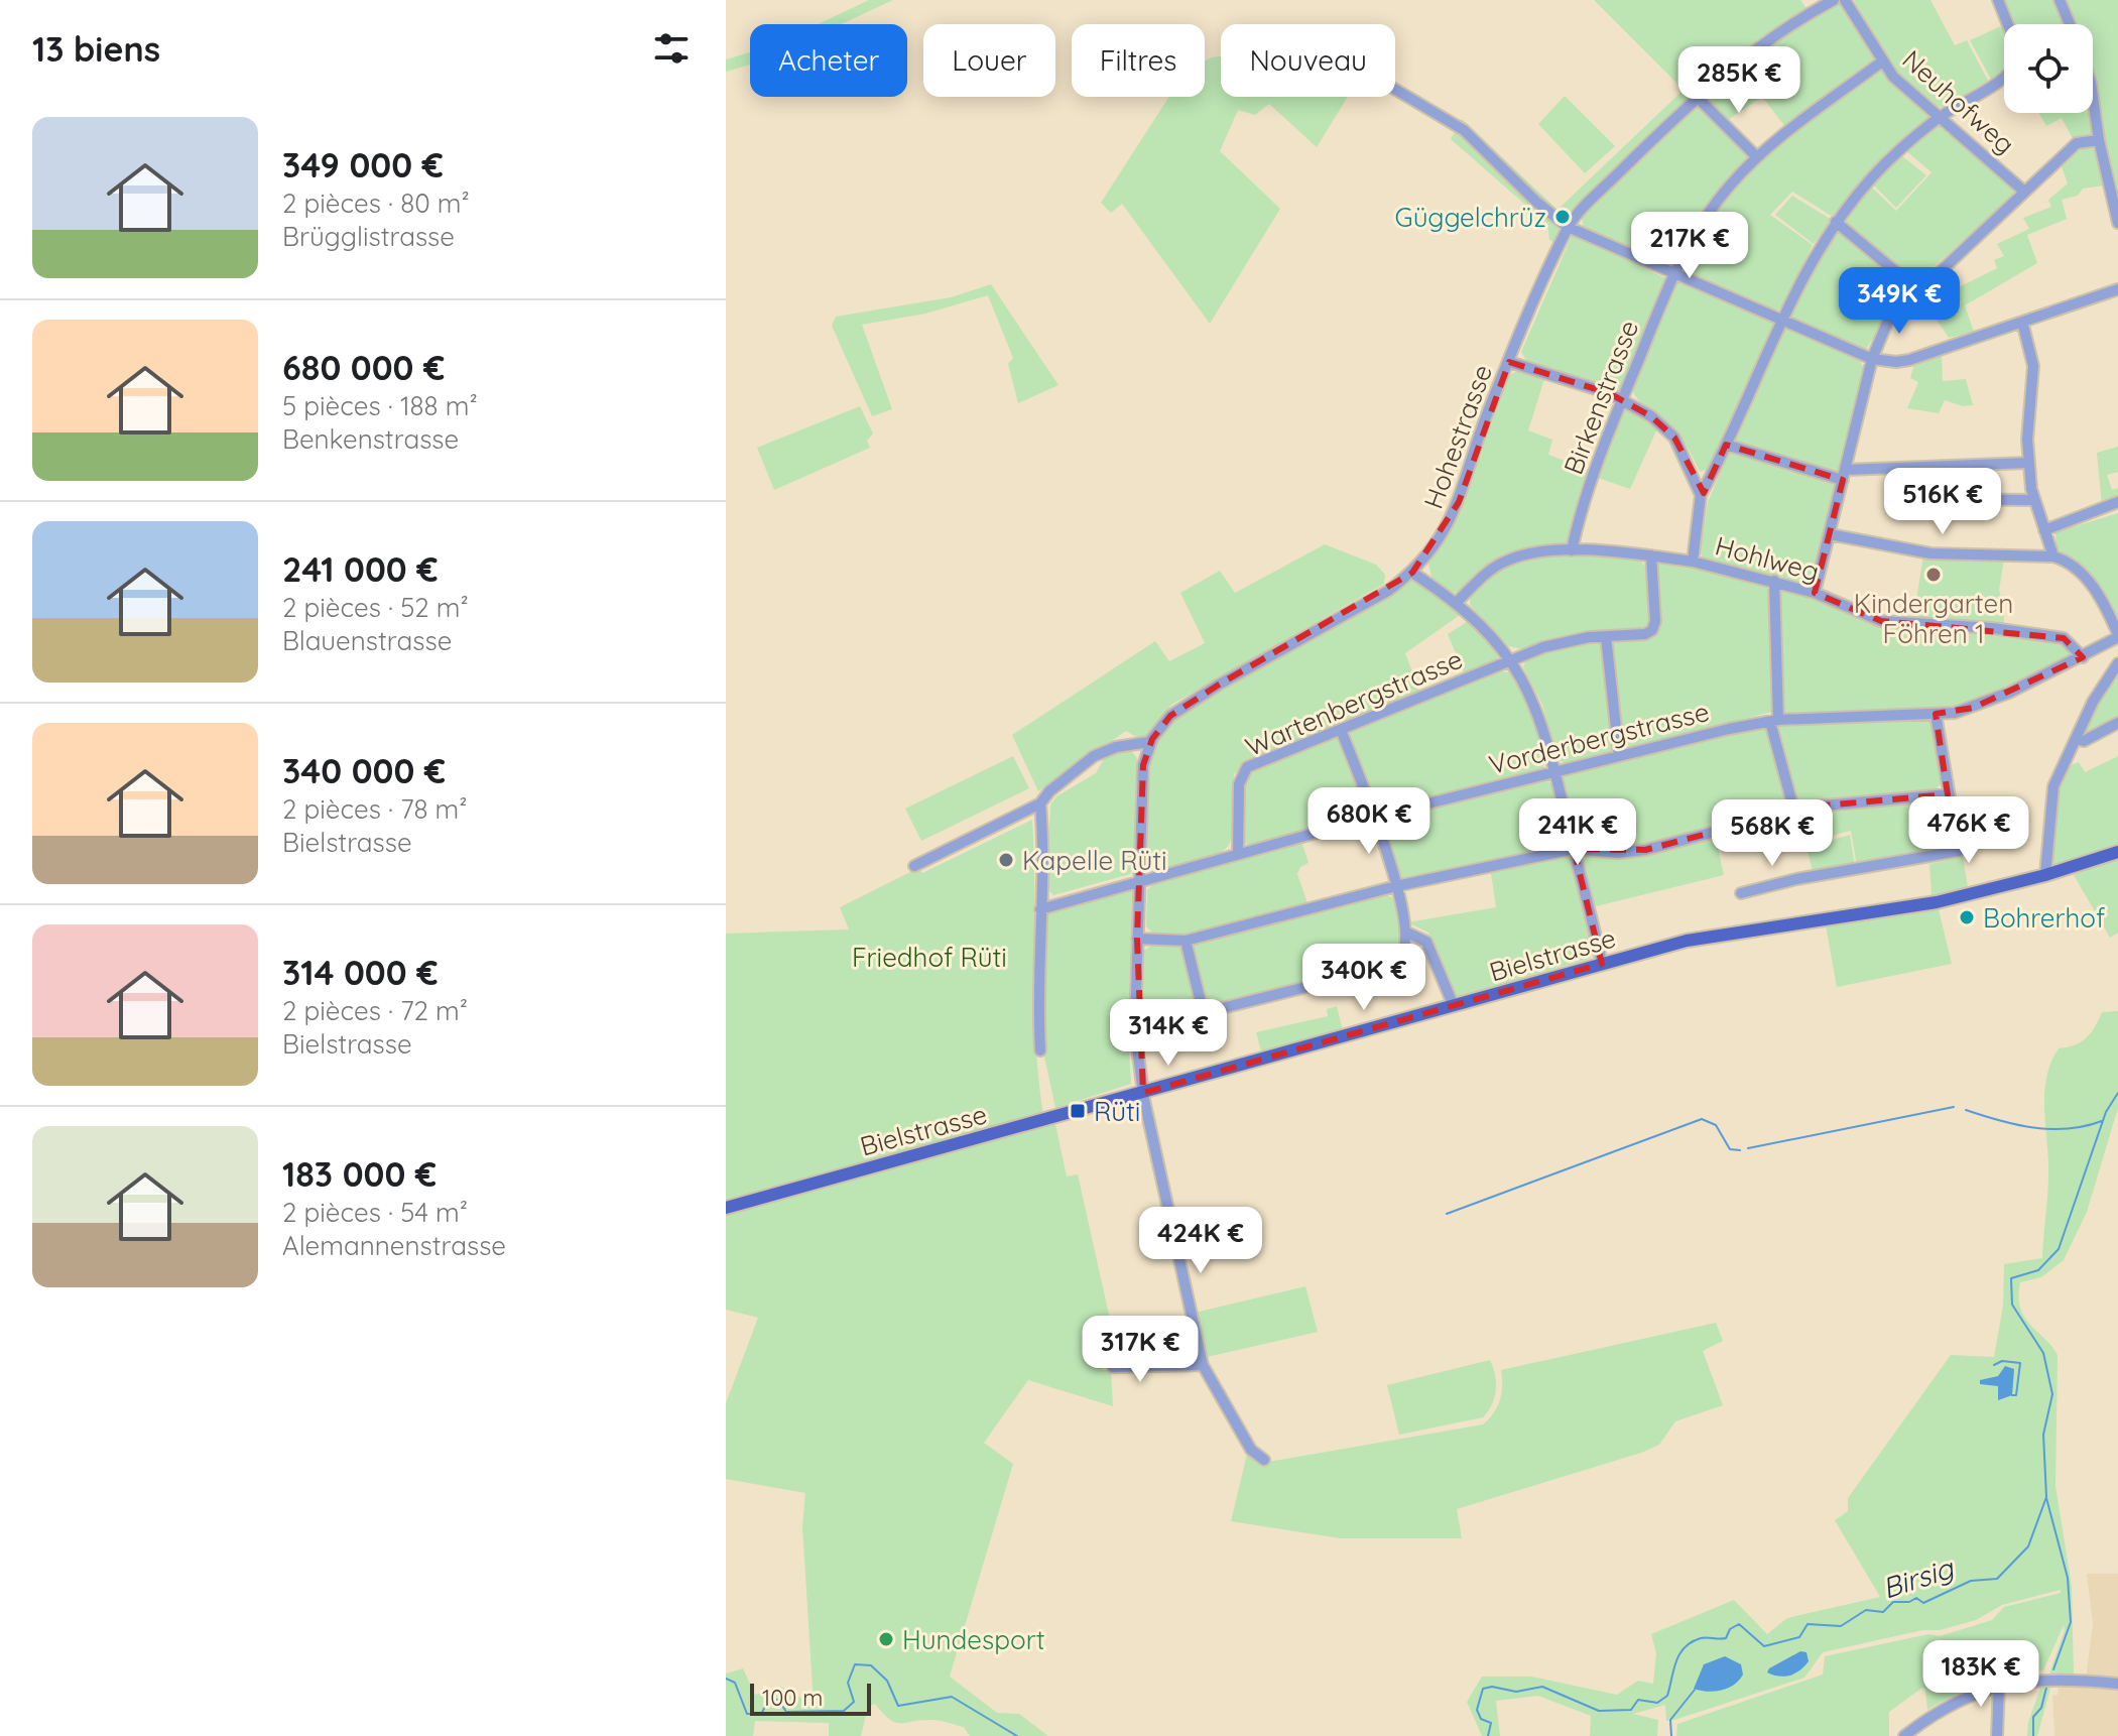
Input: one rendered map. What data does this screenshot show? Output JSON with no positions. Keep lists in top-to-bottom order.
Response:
{
  "streets": {
    "main road": ["Bielstrasse"],
    "street": [
      "Neuhofweg",
      "Birkenstrasse",
      "Hohestrasse",
      "Hohlweg",
      "Wartenbergstrasse",
      "Vorderbergstrasse"
    ]
  },
  "crossings": [
    ["Neuhofweg", "Birkenstrasse"],
    ["Hohlweg", "Vorderbergstrasse"],
    ["Wartenbergstrasse", "Vorderbergstrasse"]
  ],
  "water": ["Birsig"],
  "parks": ["Friedhof Rüti"],
  "places": {
    "other": [
      "Güggelchrüz",
      "Kindergarten Föhren 1",
      "Kapelle Rüti",
      "Bohrerhof",
      "Hundesport"
    ],
    "transit": ["Rüti"]
  },
  "scale_bar": "100 m",
  "page": {
    "heading": "13 biens",
    "chip": [
      "Acheter",
      "Louer",
      "Filtres",
      "Nouveau"
    ],
    "price": [
      "285K €",
      "217K €",
      "349K €",
      "516K €",
      "680K €",
      "476K €",
      "241K €",
      "568K €",
      "340K €",
      "314K €",
      "424K €",
      "317K €",
      "183K €"
    ],
    "list": [
      {
        "name": "349 000 €",
        "note": "2 pièces · 80 m² · Brügglistrasse"
      },
      {
        "name": "680 000 €",
        "note": "5 pièces · 188 m² · Benkenstrasse"
      },
      {
        "name": "241 000 €",
        "note": "2 pièces · 52 m² · Blauenstrasse"
      },
      {
        "name": "340 000 €",
        "note": "2 pièces · 78 m² · Bielstrasse"
      },
      {
        "name": "314 000 €",
        "note": "2 pièces · 72 m² · Bielstrasse"
      },
      {
        "name": "183 000 €",
        "note": "2 pièces · 54 m² · Alemannenstrasse"
      }
    ],
    "scale": "100 m"
  }
}
